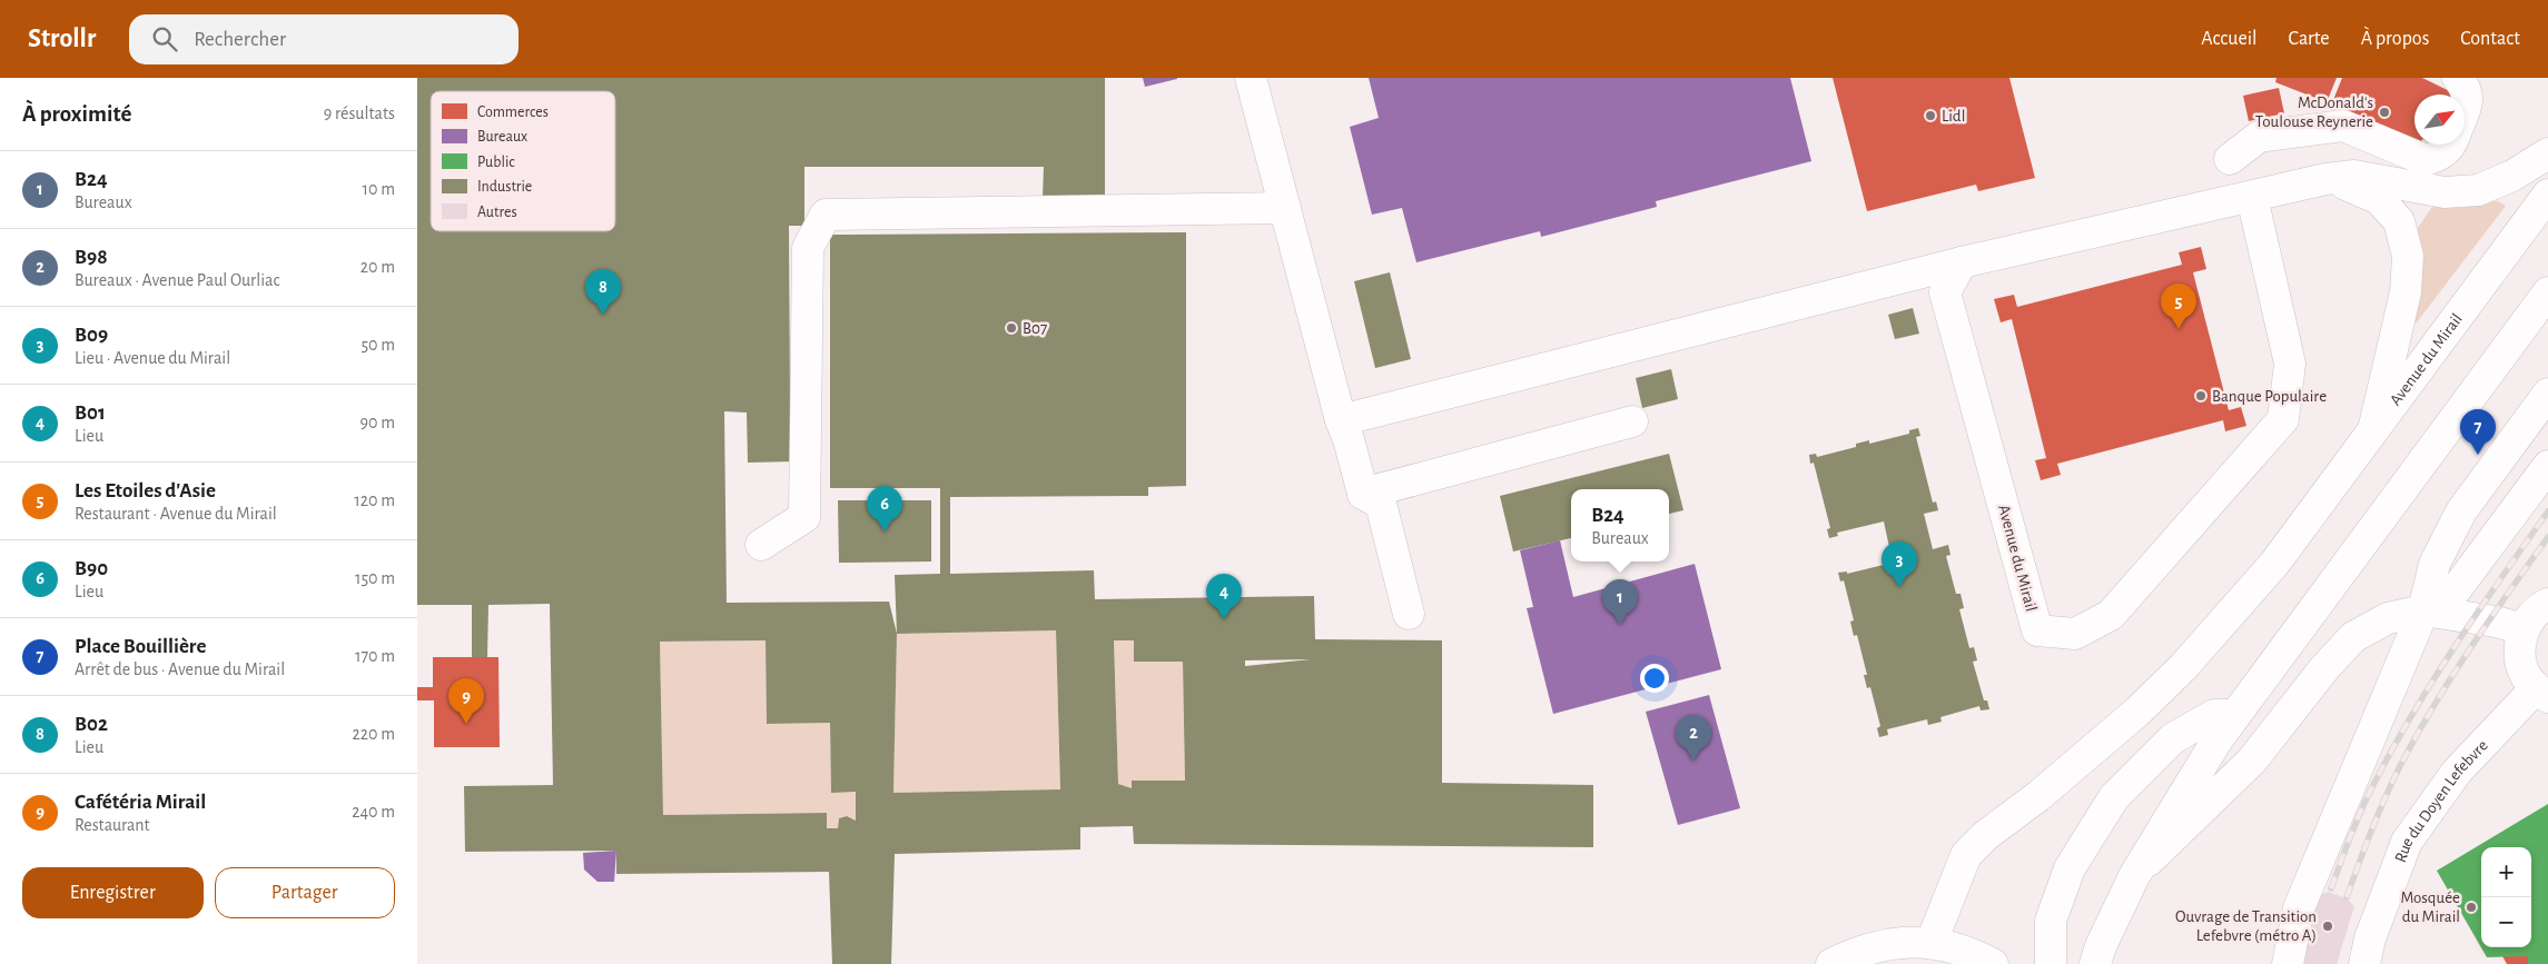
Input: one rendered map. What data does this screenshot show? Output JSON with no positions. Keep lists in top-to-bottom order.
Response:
{
  "streets": {
    "street": ["Avenue du Mirail", "Rue du Doyen Lefebvre"]
  },
  "places": [
    "McDonald's Toulouse Reynerie",
    "Lidl",
    "B07",
    "Banque Populaire",
    "Mosquée du Mirail",
    "Ouvrage de Transition Lefebvre (métro A)"
  ],
  "legend": [
    "Commerces",
    "Bureaux",
    "Public",
    "Industrie",
    "Autres"
  ],
  "north": "top right",
  "page": {
    "header": "Strollr",
    "search": "Rechercher",
    "nav": [
      "Accueil",
      "Carte",
      "À propos",
      "Contact"
    ],
    "heading": ["À proximité", "9 résultats"],
    "list": [
      {
        "mark": "1",
        "name": "B24",
        "note": "Bureaux",
        "value": "10 m"
      },
      {
        "mark": "2",
        "name": "B98",
        "note": "Bureaux · Avenue Paul Ourliac",
        "value": "20 m"
      },
      {
        "mark": "3",
        "name": "B09",
        "note": "Lieu · Avenue du Mirail",
        "value": "50 m"
      },
      {
        "mark": "4",
        "name": "B01",
        "note": "Lieu",
        "value": "90 m"
      },
      {
        "mark": "5",
        "name": "Les Etoiles d'Asie",
        "note": "Restaurant · Avenue du Mirail",
        "value": "120 m"
      },
      {
        "mark": "6",
        "name": "B90",
        "note": "Lieu",
        "value": "150 m"
      },
      {
        "mark": "7",
        "name": "Place Bouillière",
        "note": "Arrêt de bus · Avenue du Mirail",
        "value": "170 m"
      },
      {
        "mark": "8",
        "name": "B02",
        "note": "Lieu",
        "value": "220 m"
      },
      {
        "mark": "9",
        "name": "Cafétéria Mirail",
        "note": "Restaurant",
        "value": "240 m"
      }
    ],
    "pins": [
      "8",
      "5",
      "7",
      "6",
      "3",
      "4",
      "1",
      "9",
      "2"
    ],
    "popup": ["B24", "Bureaux"],
    "map_buttons": ["+", "−"],
    "buttons": ["Enregistrer", "Partager"]
  }
}
